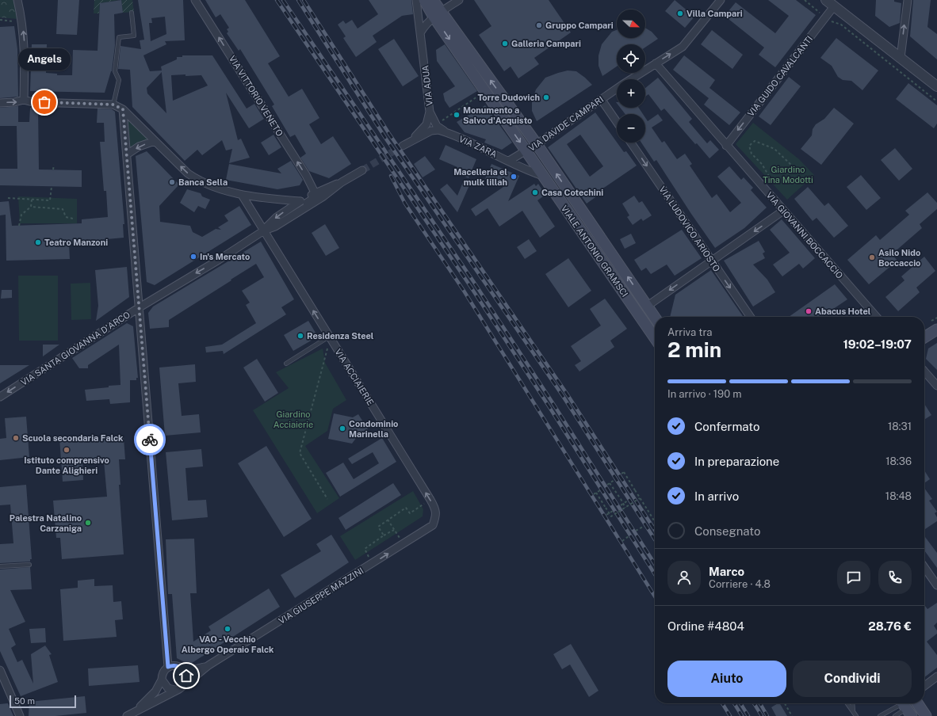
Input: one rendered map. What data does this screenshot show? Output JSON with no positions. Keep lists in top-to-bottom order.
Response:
{
  "streets": {
    "main road": ["VIALE ANTONIO GRAMSCI"],
    "street": [
      "VIA GUIDO CAVALCANTI",
      "VIA ADUA",
      "VIA VITTORIO VENETO",
      "VIA DAVIDE CAMPARI",
      "VIA ZARA",
      "VIA LUDOVICO ARIOSTO",
      "VIA GIOVANNI BOCCACCIO",
      "VIA SANTA GIOVANNA D'ARCO",
      "VIA ACCIAIERIE",
      "VIA GIUSEPPE MAZZINI"
    ]
  },
  "crossings": [
    ["VIA GUIDO CAVALCANTI", "VIA GIOVANNI BOCCACCIO"],
    ["VIA ADUA", "VIA ZARA"],
    ["VIA DAVIDE CAMPARI", "VIA GIOVANNI BOCCACCIO"],
    ["VIA DAVIDE CAMPARI", "VIALE ANTONIO GRAMSCI"],
    ["VIA ZARA", "VIALE ANTONIO GRAMSCI"],
    ["VIA SANTA GIOVANNA D'ARCO", "VIA ACCIAIERIE"],
    ["VIA ACCIAIERIE", "VIA GIUSEPPE MAZZINI"]
  ],
  "one_way": [
    "VIA GUIDO CAVALCANTI",
    "VIA VITTORIO VENETO",
    "VIA DAVIDE CAMPARI",
    "VIA LUDOVICO ARIOSTO",
    "VIA SANTA GIOVANNA D'ARCO",
    "VIA ACCIAIERIE"
  ],
  "parks": ["Giardino Tina Modotti", "Giardino Acciaierie"],
  "places": [
    "Villa Campari",
    "Gruppo Campari",
    "Galleria Campari",
    "Torre Dudovich",
    "Angels",
    "Monumento a Salvo d'Acquisto",
    "Macelleria el mulk lillah",
    "Banca Sella",
    "Casa Cotechini",
    "Teatro Manzoni",
    "In's Mercato",
    "Asilo Nido Boccaccio",
    "Abacus Hotel",
    "Residenza Steel",
    "Condominio Marinella",
    "Scuola secondaria Falck",
    "Istituto comprensivo Dante Alighieri",
    "Palestra Natalino Carzaniga",
    "VAO - Vecchio Albergo Operaio Falck"
  ],
  "scale_bar": "50 m",
  "north": "right",
  "page": {
    "map_buttons": ["+", "−"],
    "bubble": "Angels",
    "heading": ["2 min", "Arriva tra", "19:02–19:07"],
    "panel": [
      "Marco",
      "Corriere · 4.8",
      "Ordine #4804",
      "28.76 €"
    ],
    "bar": "In arrivo · 190 m",
    "list": [
      ["Confermato", "18:31"],
      ["In preparazione", "18:36"],
      ["In arrivo", "18:48"],
      "Consegnato"
    ],
    "buttons": ["Aiuto", "Condividi"],
    "scale": "50 m"
  }
}
